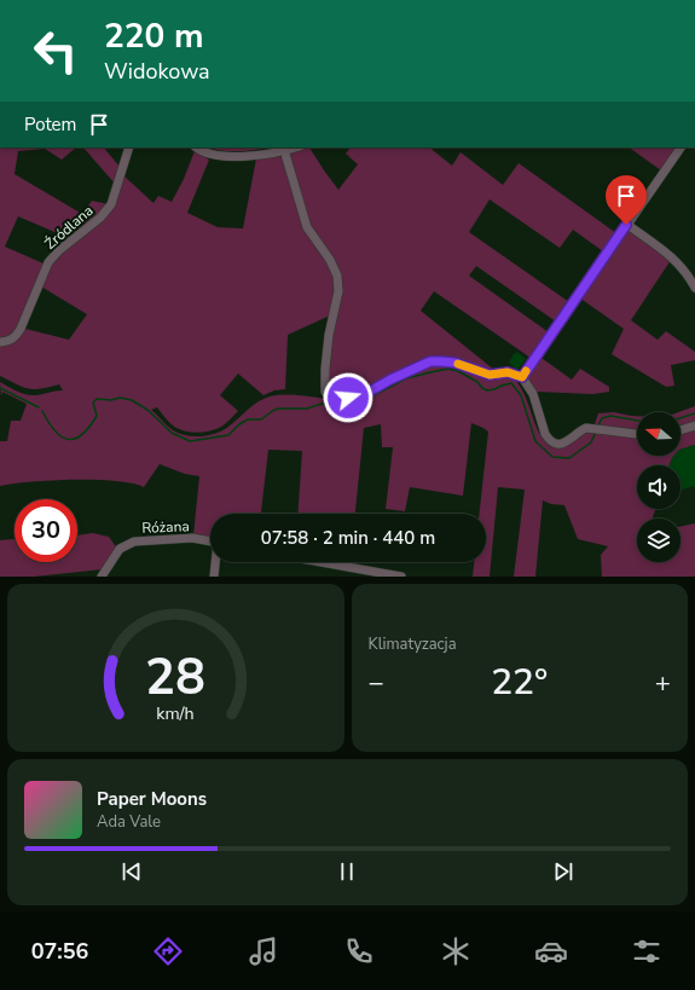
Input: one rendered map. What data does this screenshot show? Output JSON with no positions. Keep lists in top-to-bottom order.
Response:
{
  "streets": {
    "street": ["Źródlana", "Różana"]
  },
  "north": "left",
  "page": {
    "turn": ["220 m", "Widokowa"],
    "then": "Potem",
    "limit": "30",
    "trip": "07:58 · 2 min · 440 m",
    "tile": "Klimatyzacja",
    "heat": ["−", "22°", "+"],
    "song": ["Paper Moons", "Ada Vale"],
    "tabs": "07:56",
    "gauge": ["28", "km/h"]
  }
}
